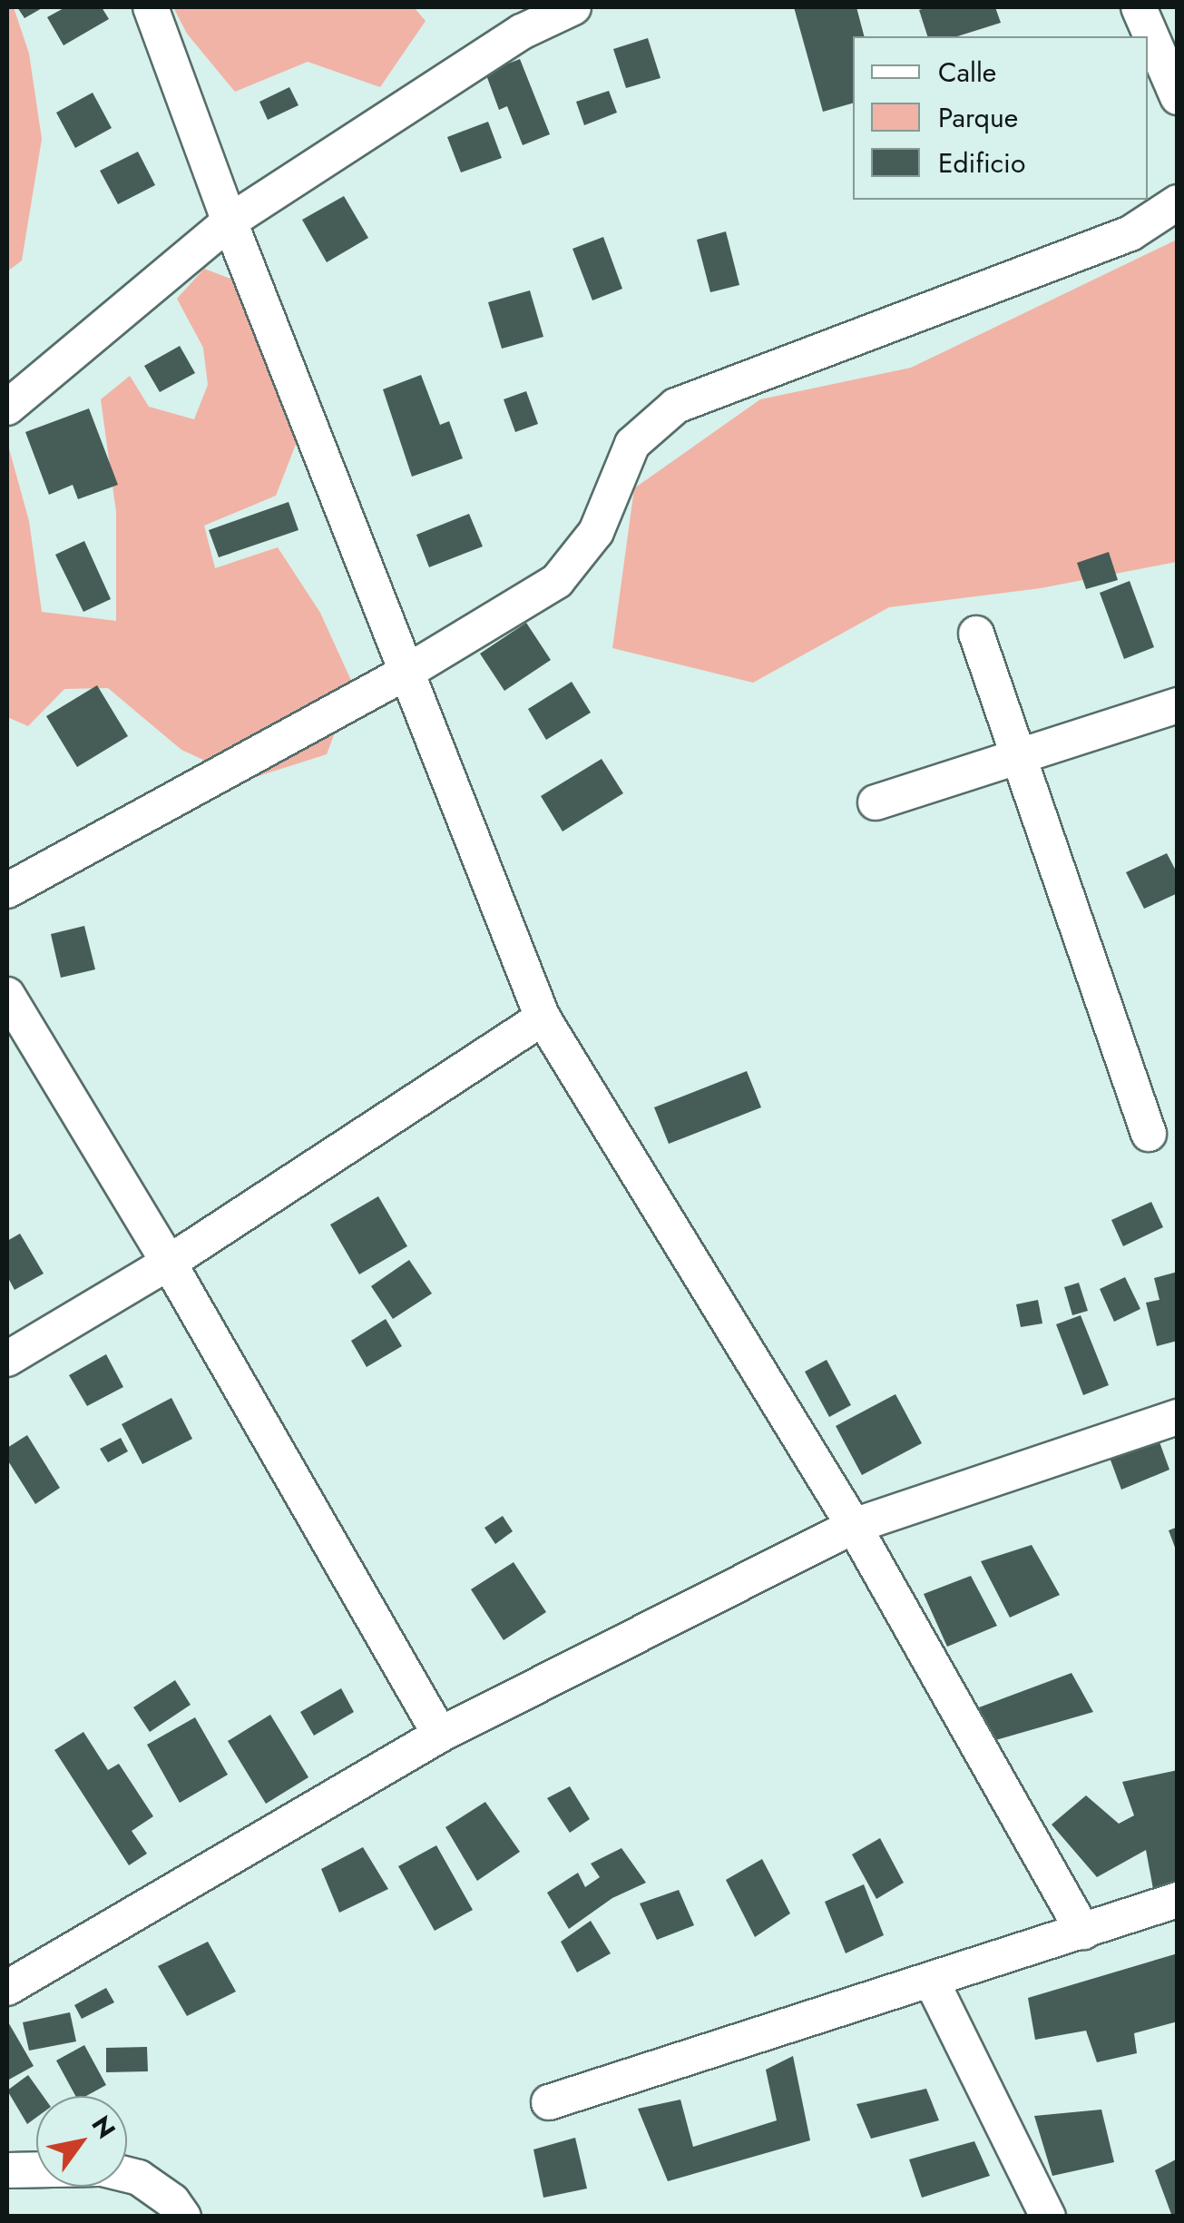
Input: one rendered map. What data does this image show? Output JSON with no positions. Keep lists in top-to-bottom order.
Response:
{
  "legend": ["Calle", "Parque", "Edificio"],
  "north": "top right"
}
